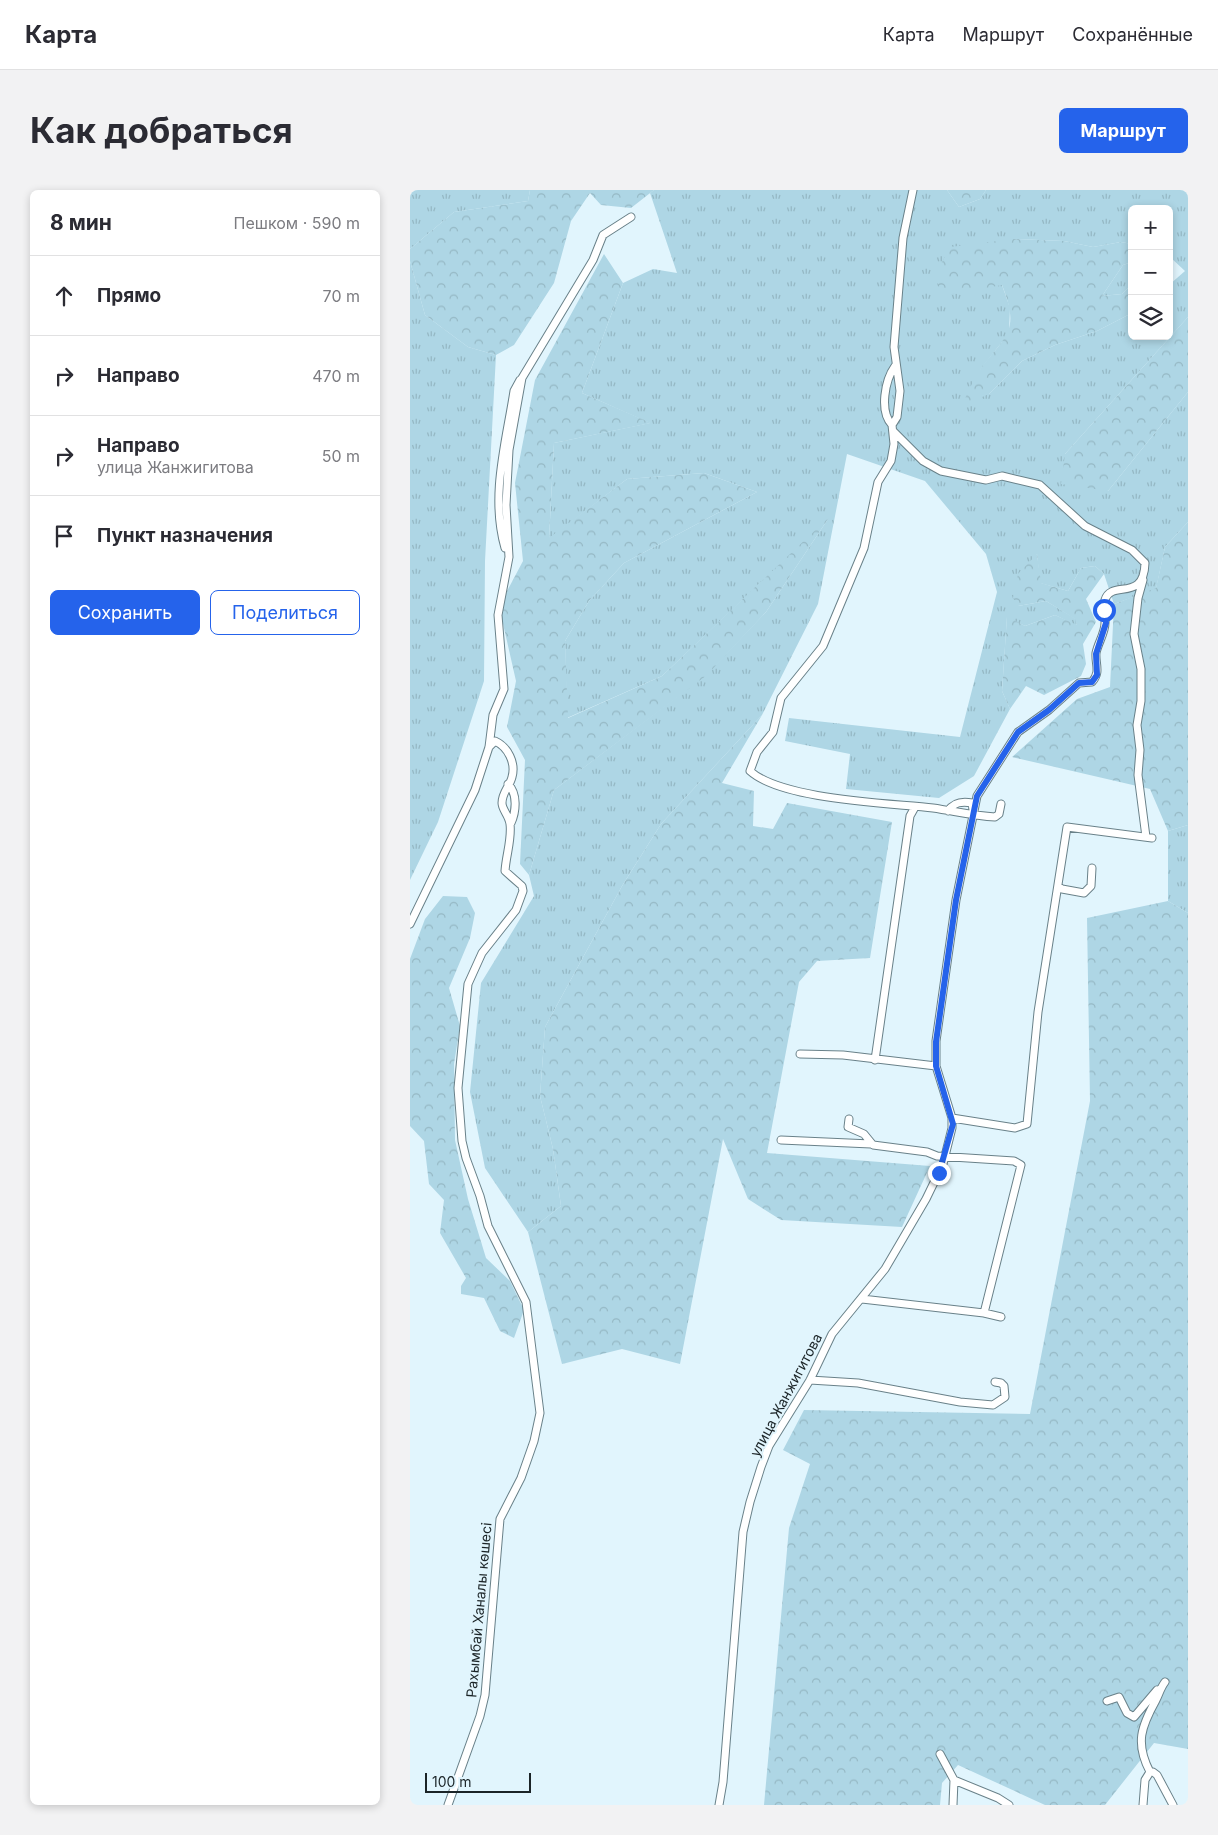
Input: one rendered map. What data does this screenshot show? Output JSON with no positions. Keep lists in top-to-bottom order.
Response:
{
  "streets": {
    "street": ["улица Жанжигитова", "Рахымбай Ханалы көшесі"]
  },
  "scale_bar": "100 m",
  "page": {
    "header": "Карта",
    "nav": ["Карта", "Маршрут", "Сохранённые"],
    "buttons": [
      "Маршрут",
      ["Сохранить", "Поделиться"]
    ],
    "title": "Как добраться",
    "heading": ["8 мин", "Пешком · 590 m"],
    "map_buttons": ["+", "−"],
    "list": [
      ["Прямо", "70 m"],
      ["Направо", "470 m"],
      ["Направо", "улица Жанжигитова", "50 m"],
      "Пункт назначения"
    ],
    "scale": "100 m"
  }
}
